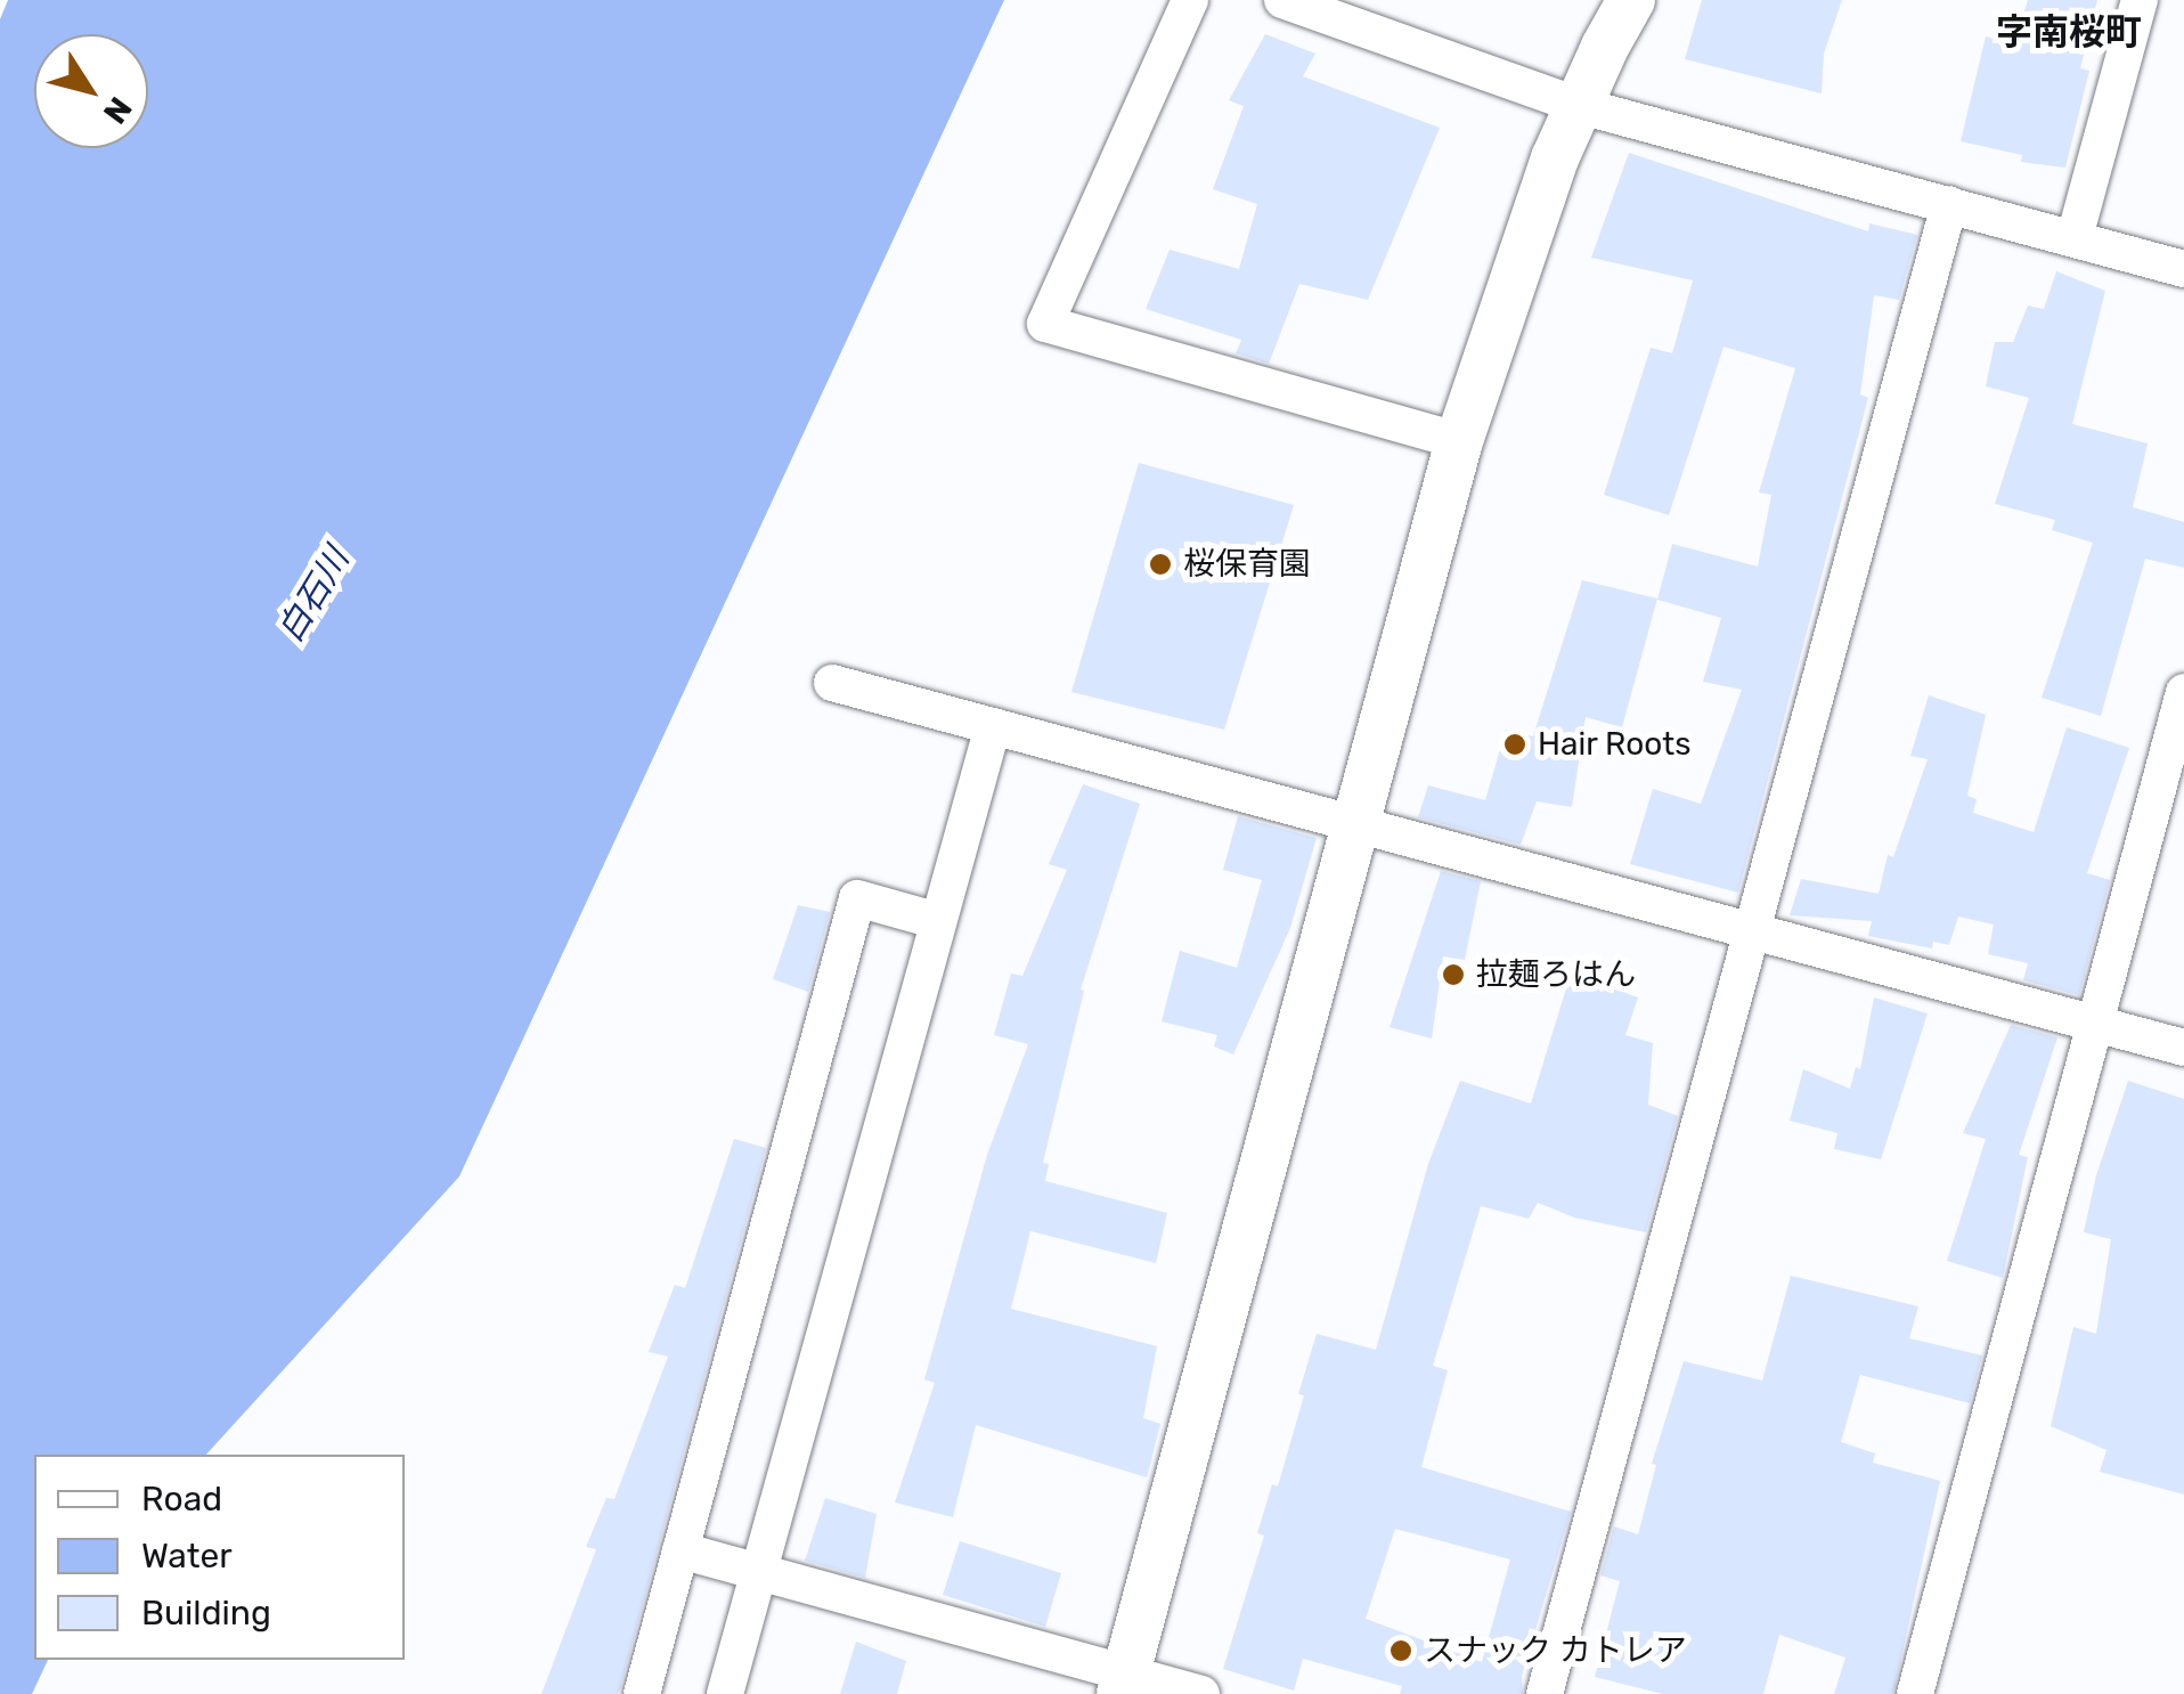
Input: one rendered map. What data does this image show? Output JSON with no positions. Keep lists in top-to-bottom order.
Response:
{
  "districts": ["字南桜町"],
  "water": ["白石川"],
  "places": [
    "桜保育園",
    "Hair Roots",
    "拉麺ろはん",
    "スナック カトレア"
  ],
  "legend": ["Road", "Water", "Building"],
  "north": "bottom right"
}
